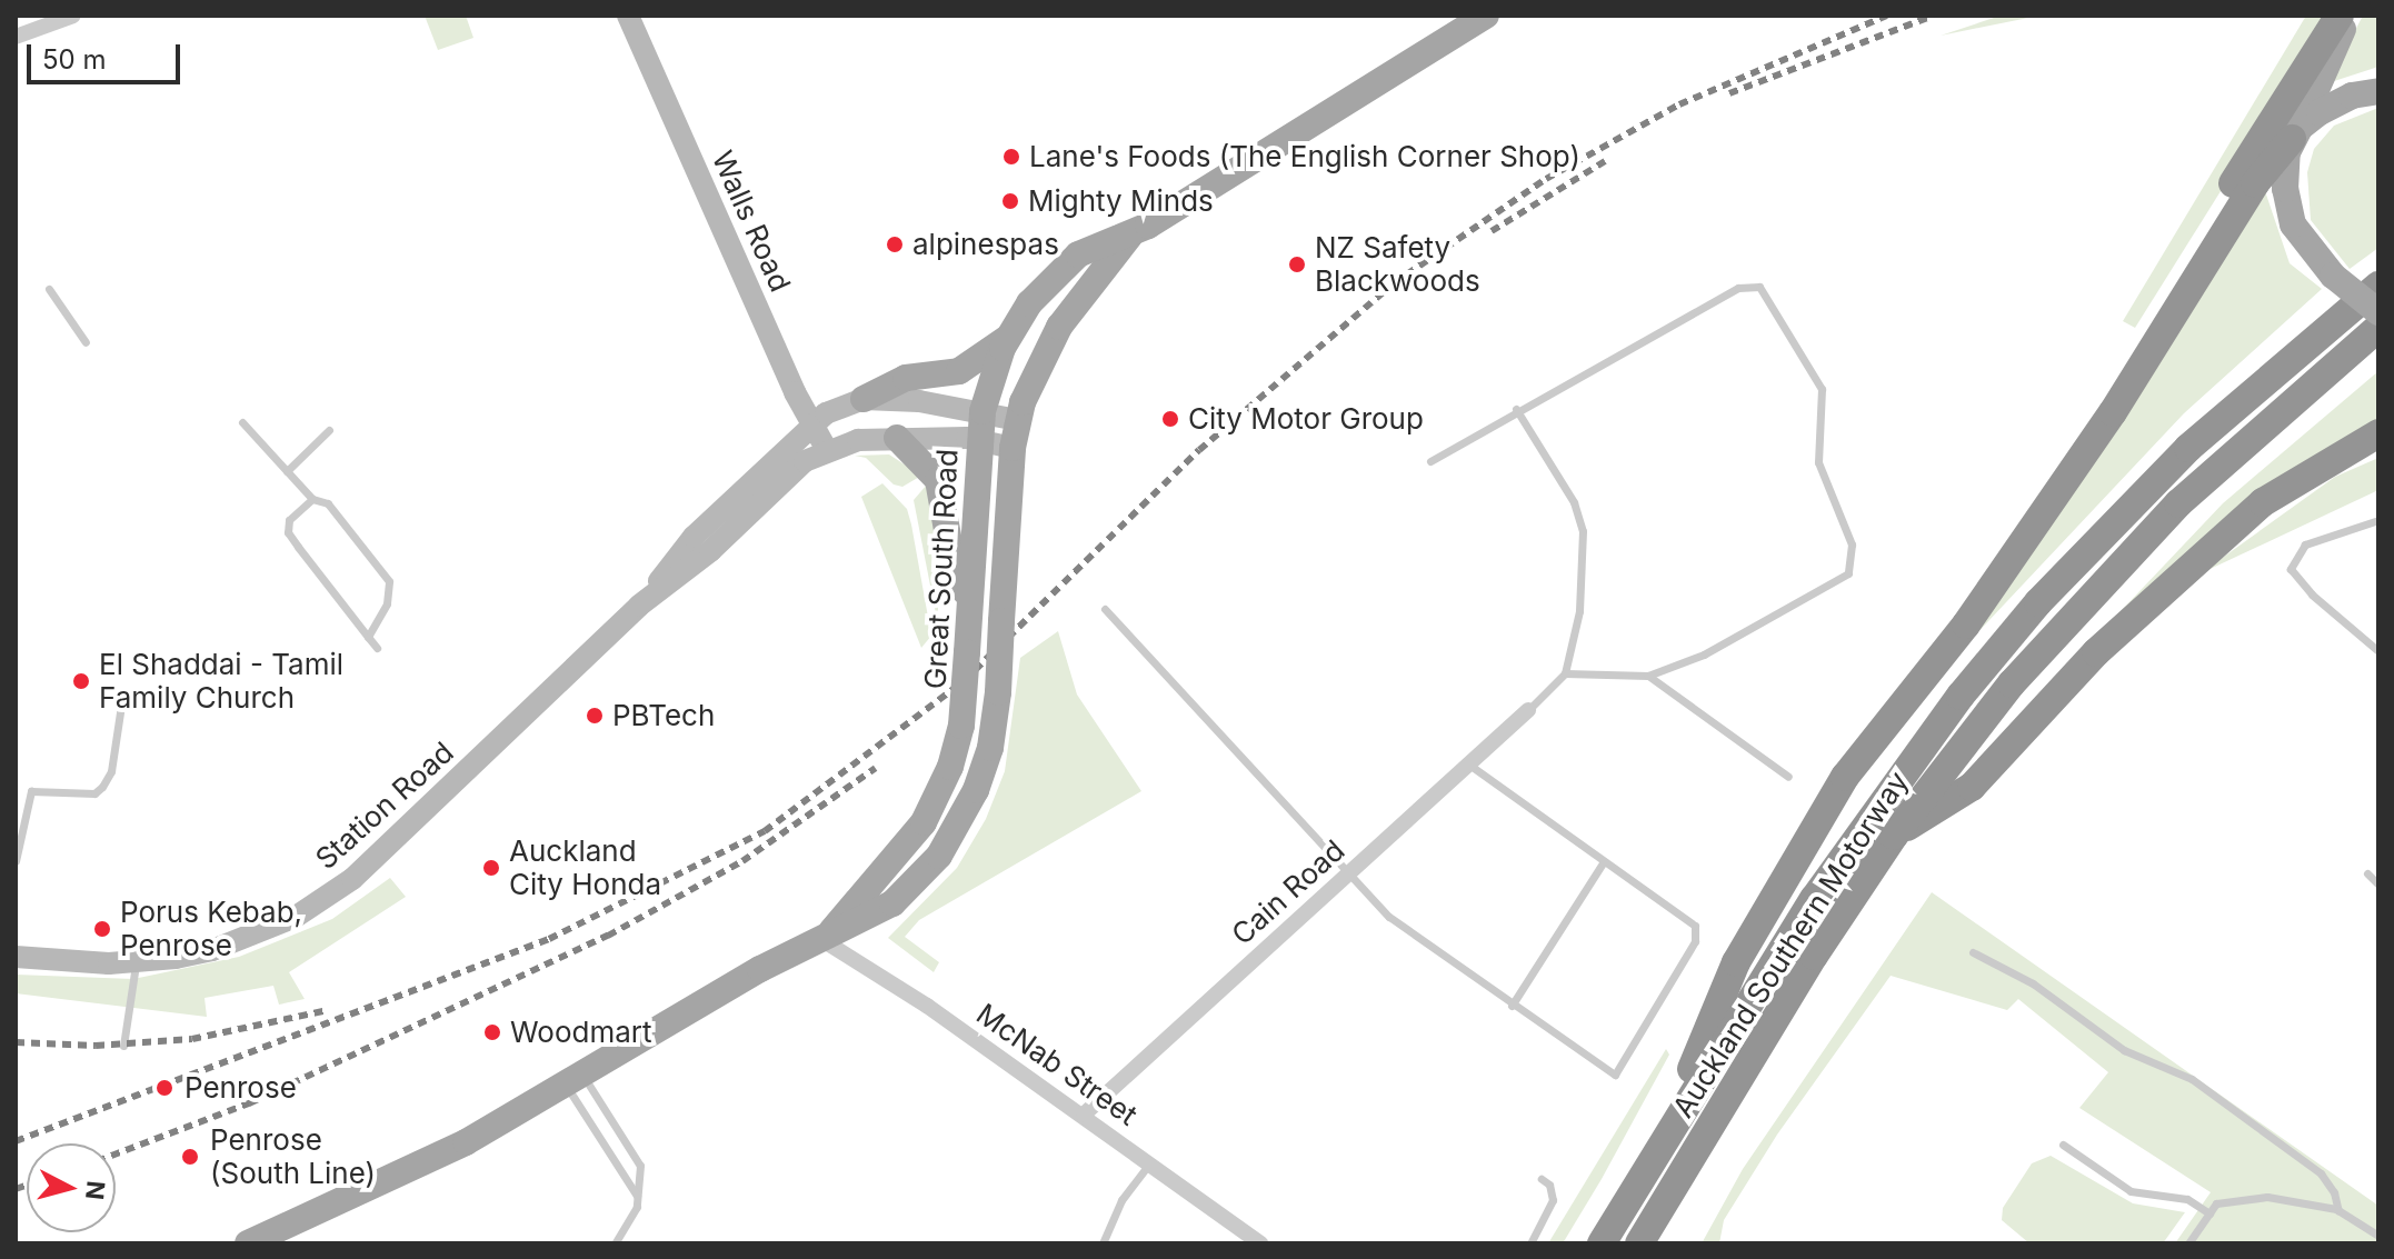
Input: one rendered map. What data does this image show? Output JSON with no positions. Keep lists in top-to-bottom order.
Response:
{
  "streets": {
    "highway": ["Auckland Southern Motorway"],
    "main road": ["Walls Road", "Great South Road", "Station Road"],
    "street": ["Cain Road", "McNab Street"]
  },
  "crossings": [
    ["Walls Road", "Station Road"],
    ["Great South Road", "Station Road"],
    ["Great South Road", "McNab Street"],
    ["Cain Road", "McNab Street"]
  ],
  "places": [
    "Lane's Foods (The English Corner Shop)",
    "Mighty Minds",
    "alpinespas",
    "NZ Safety Blackwoods",
    "City Motor Group",
    "El Shaddai - Tamil Family Church",
    "PBTech",
    "Auckland City Honda",
    "Porus Kebab, Penrose",
    "Woodmart",
    "Penrose",
    "Penrose (South Line)"
  ],
  "scale_bar": "50 m",
  "north": "right"
}
